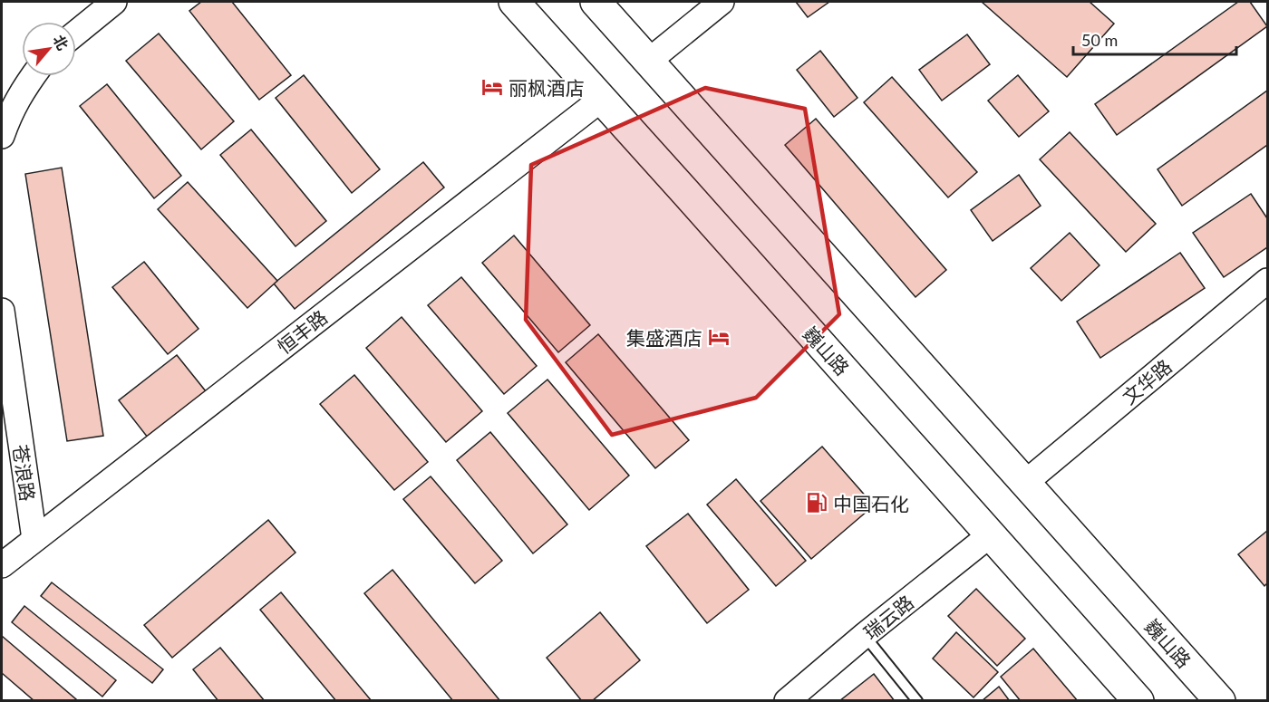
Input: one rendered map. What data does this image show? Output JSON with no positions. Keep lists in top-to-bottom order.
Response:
{
  "streets": {
    "highway": ["巍山路"],
    "street": [
      "恒丰路",
      "文华路",
      "苍浪路",
      "瑞云路"
    ]
  },
  "crossings": [
    ["恒丰路", "巍山路"],
    ["恒丰路", "苍浪路"],
    ["巍山路", "文华路"],
    ["巍山路", "瑞云路"]
  ],
  "places": {
    "hotel": ["丽枫酒店", "集盛酒店"],
    "fuel station": ["中国石化"]
  },
  "scale_bar": "50 m",
  "north": "top right"
}
